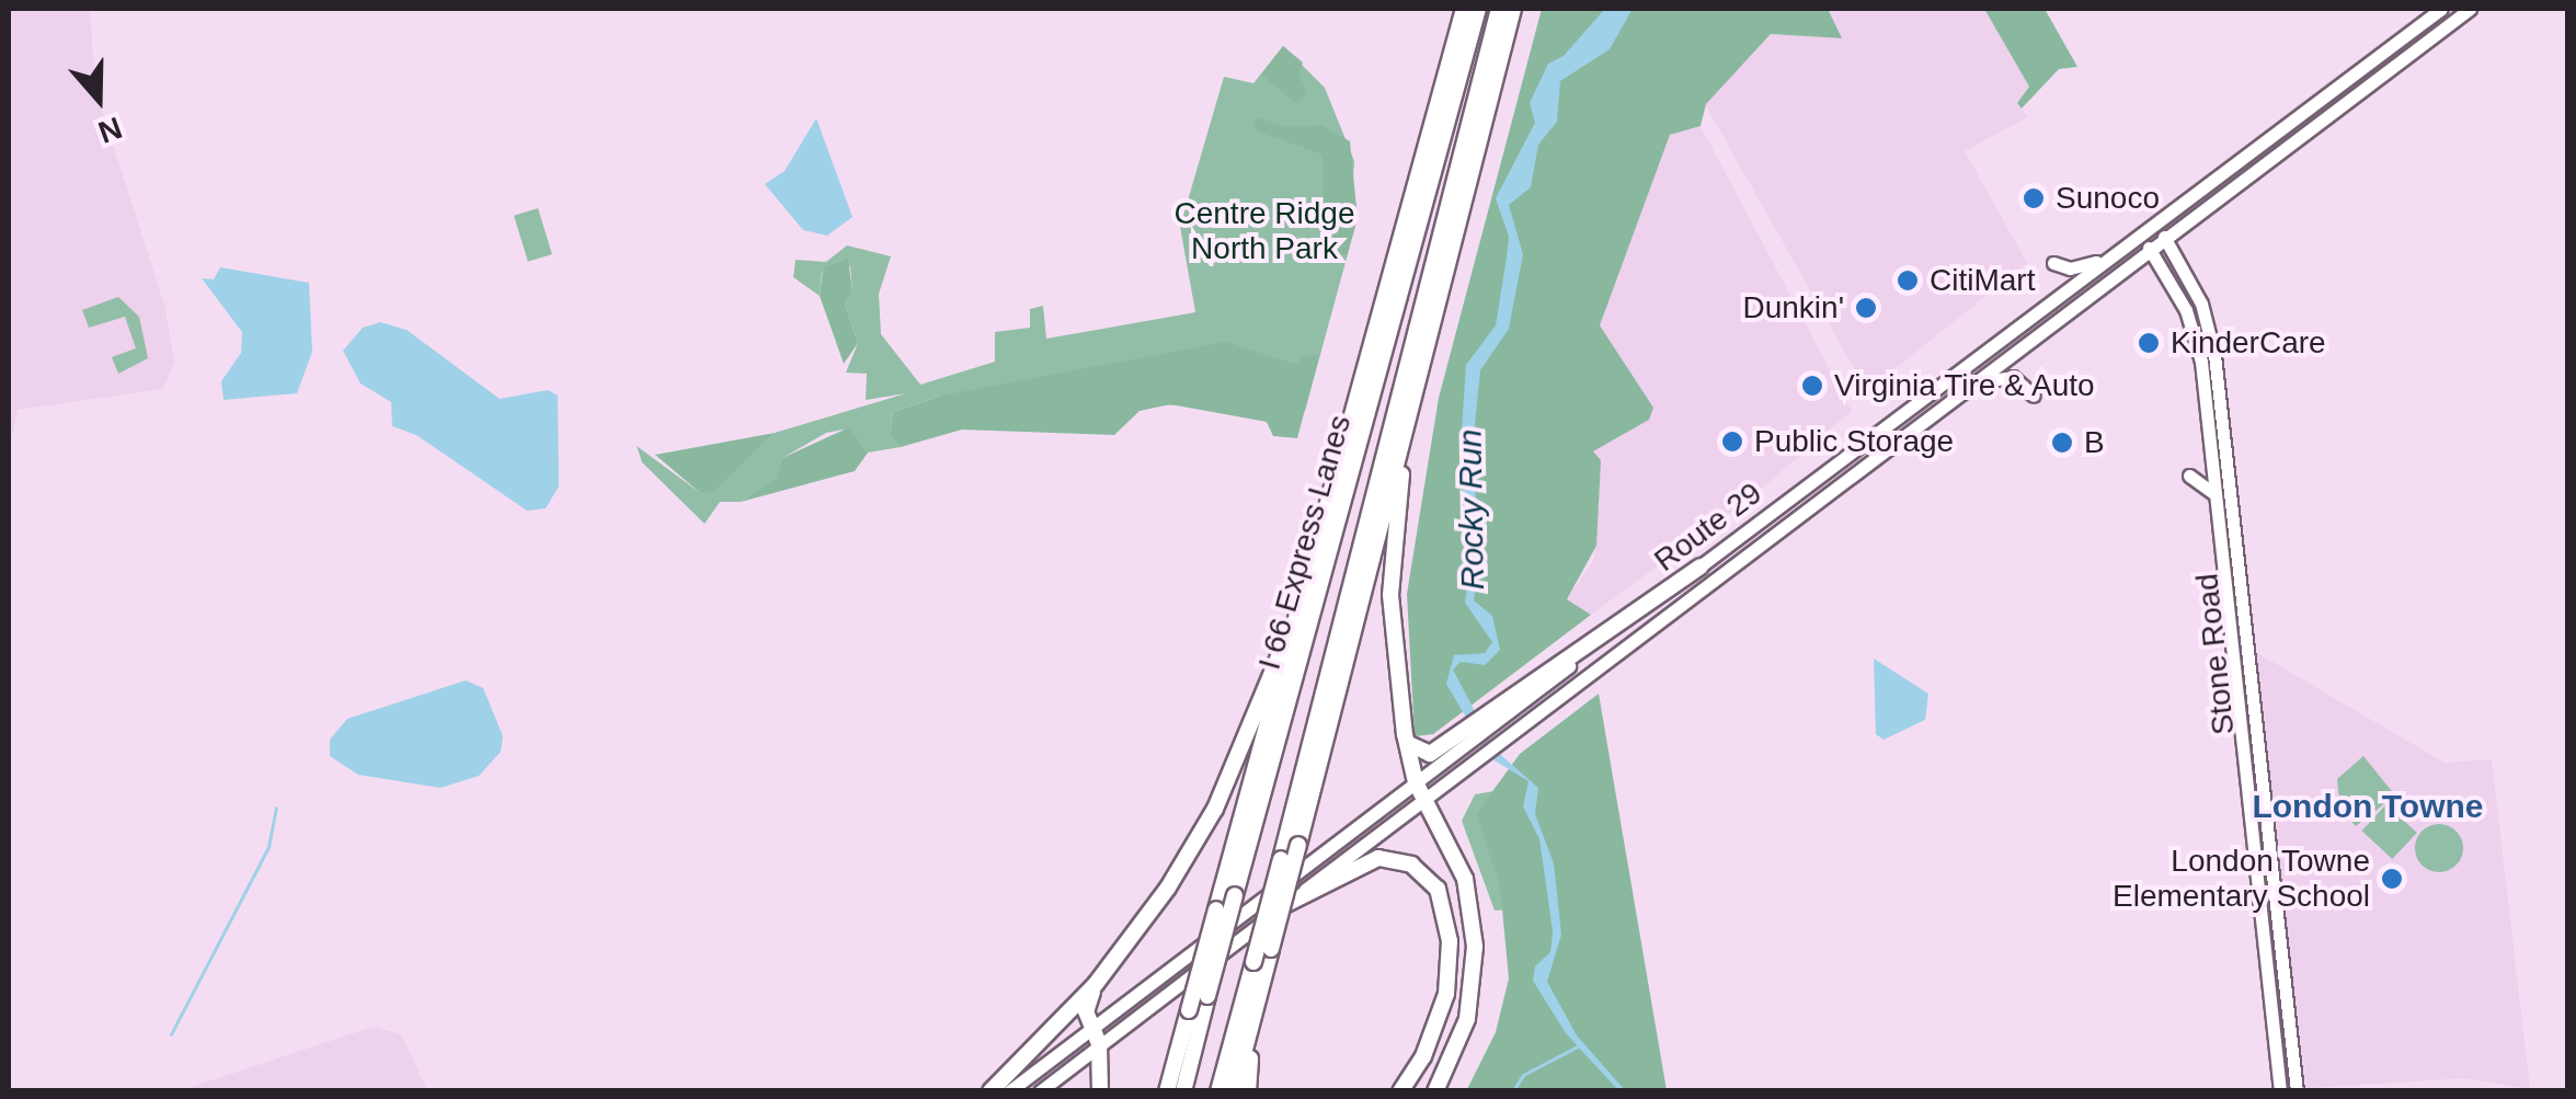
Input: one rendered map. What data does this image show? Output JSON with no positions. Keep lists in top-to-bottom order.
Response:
{
  "streets": {
    "highway": ["I 66 Express Lanes"],
    "main road": ["Route 29", "Stone Road"]
  },
  "crossings": [
    ["Route 29", "Stone Road"]
  ],
  "districts": ["London Towne"],
  "water": ["Rocky Run"],
  "parks": ["Centre Ridge North Park"],
  "places": [
    "Sunoco",
    "CitiMart",
    "Dunkin'",
    "KinderCare",
    "Virginia Tire & Auto",
    "Public Storage",
    "B",
    "London Towne Elementary School"
  ],
  "north": "bottom"
}
